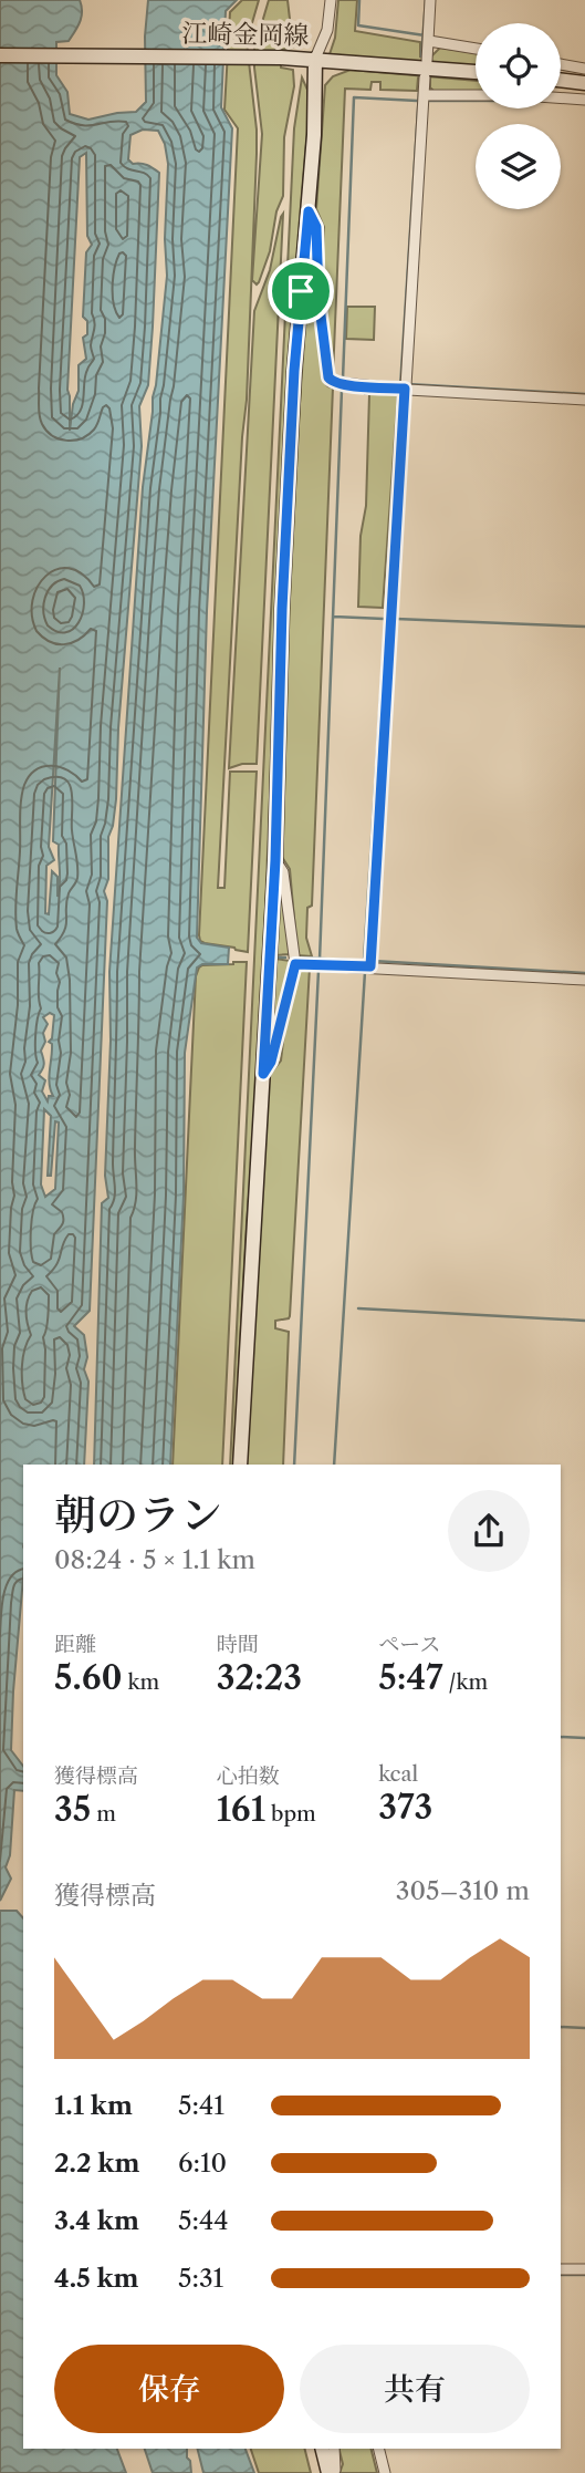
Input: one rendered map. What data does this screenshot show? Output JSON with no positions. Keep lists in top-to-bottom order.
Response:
{
  "streets": {
    "street": ["江崎金岡線"]
  },
  "page": {
    "heading": ["朝のラン", "08:24 · 5 × 1.1 km"],
    "stats": [
      ["距離", "5.60 km"],
      ["時間", "32:23"],
      ["ペース", "5:47 /km"],
      ["獲得標高", "35 m"],
      ["心拍数", "161 bpm"],
      ["kcal", "373"]
    ],
    "chart": ["獲得標高", "305–310 m"],
    "list": [
      {
        "name": "1.1 km",
        "note": "5:41"
      },
      {
        "name": "2.2 km",
        "note": "6:10"
      },
      {
        "name": "3.4 km",
        "note": "5:44"
      },
      {
        "name": "4.5 km",
        "note": "5:31"
      }
    ],
    "buttons": ["保存", "共有"]
  }
}
